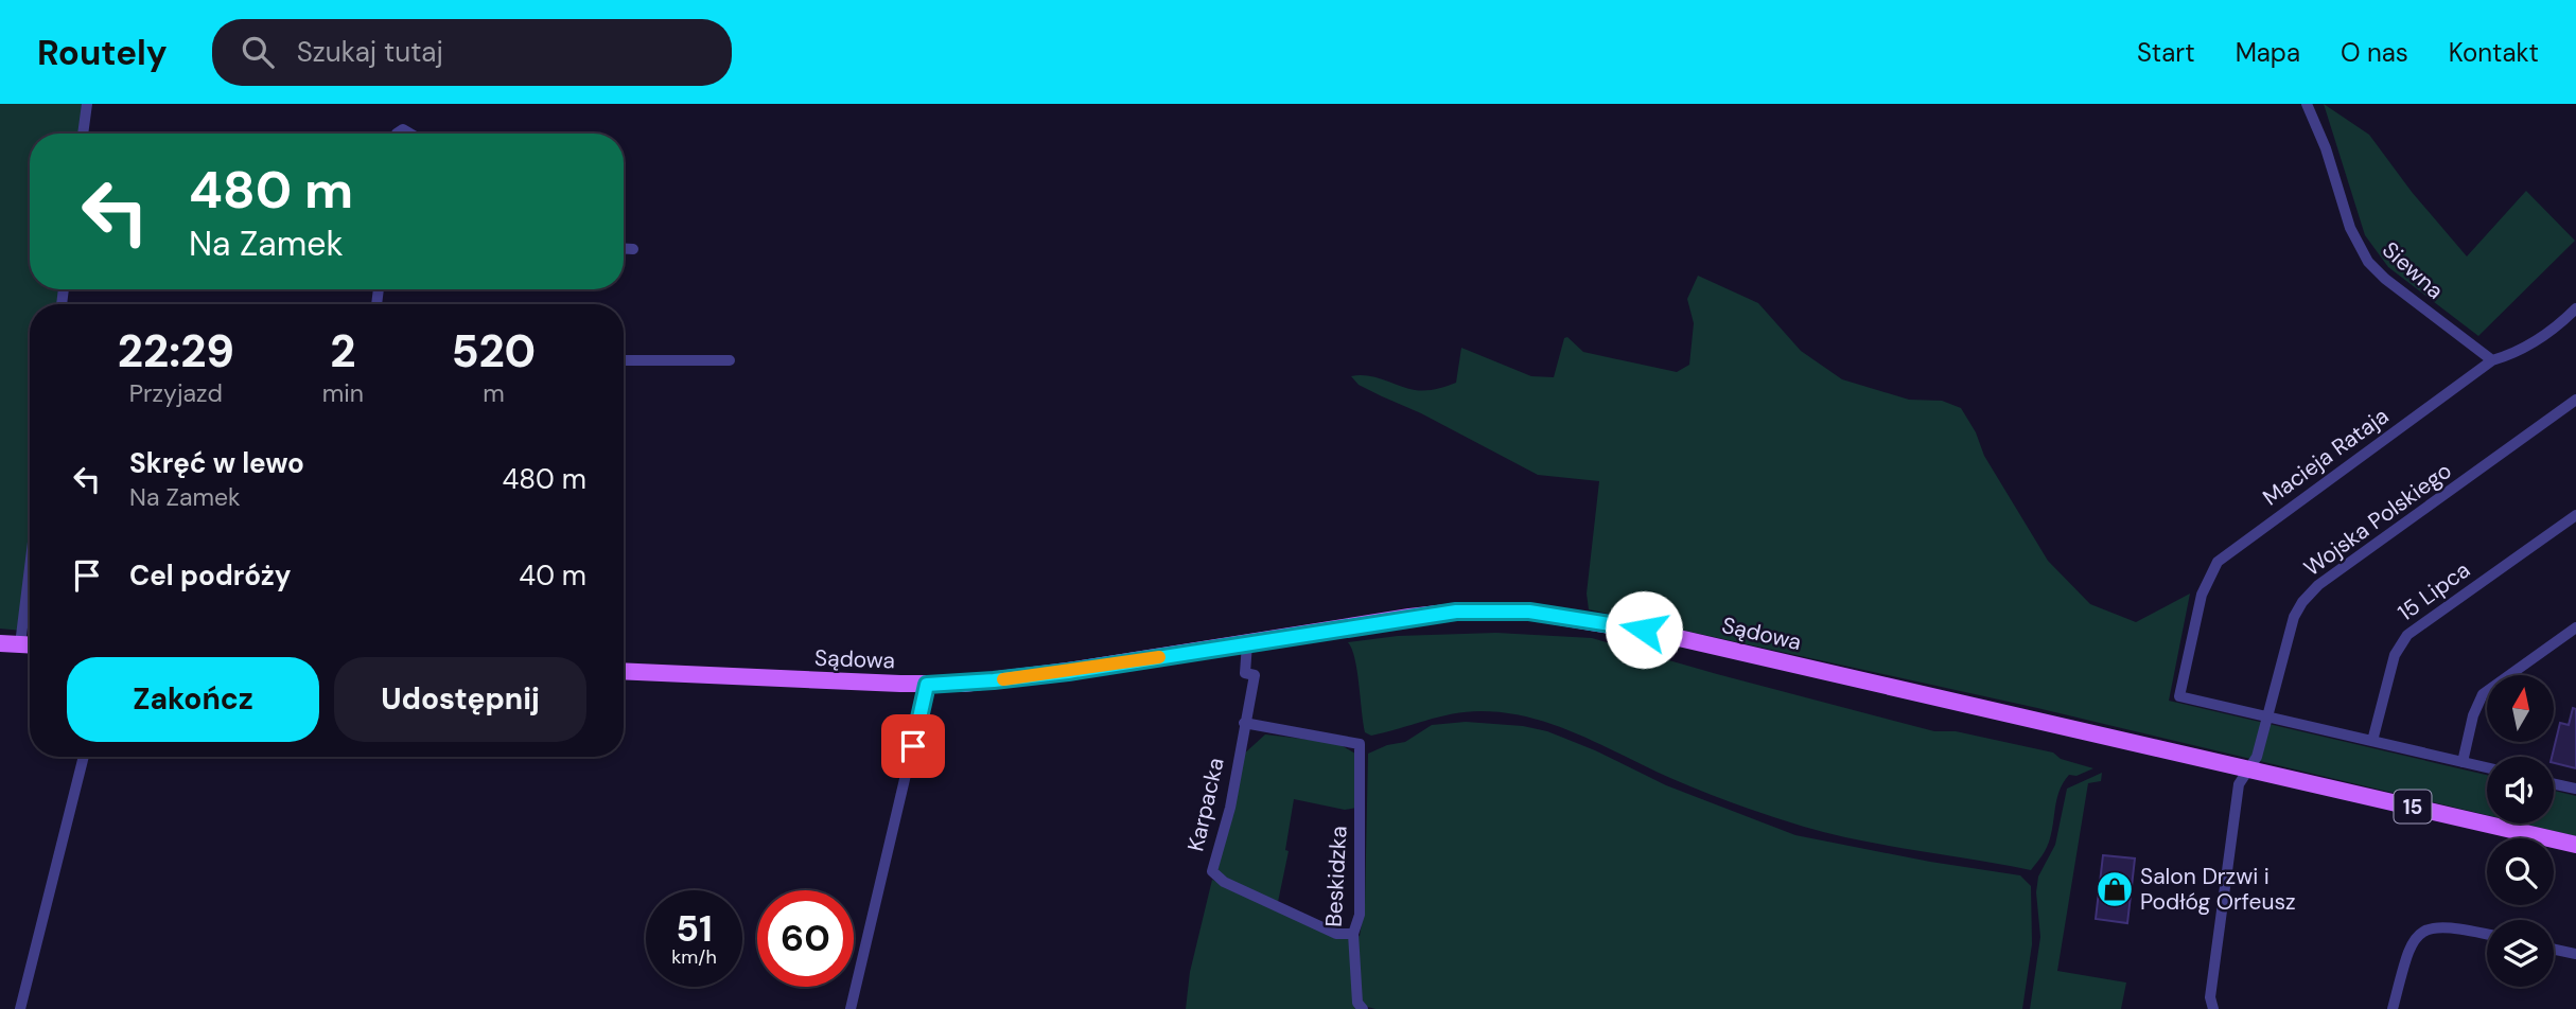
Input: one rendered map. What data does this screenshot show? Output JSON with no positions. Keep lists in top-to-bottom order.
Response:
{
  "streets": {
    "main road": ["Sądowa", "15"],
    "street": [
      "Siewna",
      "Macieja Rataja",
      "Wojska Polskiego",
      "15 Lipca",
      "Karpacka",
      "Beskidzka"
    ]
  },
  "crossings": [
    ["Siewna", "Macieja Rataja"],
    ["Macieja Rataja", "Wojska Polskiego"],
    ["Wojska Polskiego", "Sądowa"],
    ["Sądowa", "Karpacka"],
    ["Karpacka", "Beskidzka"]
  ],
  "places": {
    "shop": ["Salon Drzwi i Podłóg Orfeusz"]
  },
  "north": "top",
  "page": {
    "header": "Routely",
    "search": "Szukaj tutaj",
    "nav": [
      "Start",
      "Mapa",
      "O nas",
      "Kontakt"
    ],
    "turn": ["480 m", "Na Zamek"],
    "eta": [
      "22:29",
      "Przyjazd",
      "2",
      "min",
      "520",
      "m"
    ],
    "list": [
      {
        "name": "Skręć w lewo",
        "note": "Na Zamek",
        "value": "480 m"
      },
      {
        "name": "Cel podróży",
        "value": "40 m"
      }
    ],
    "buttons": ["Zakończ", "Udostępnij"],
    "speed": "51 km/h",
    "limit": "60"
  }
}
